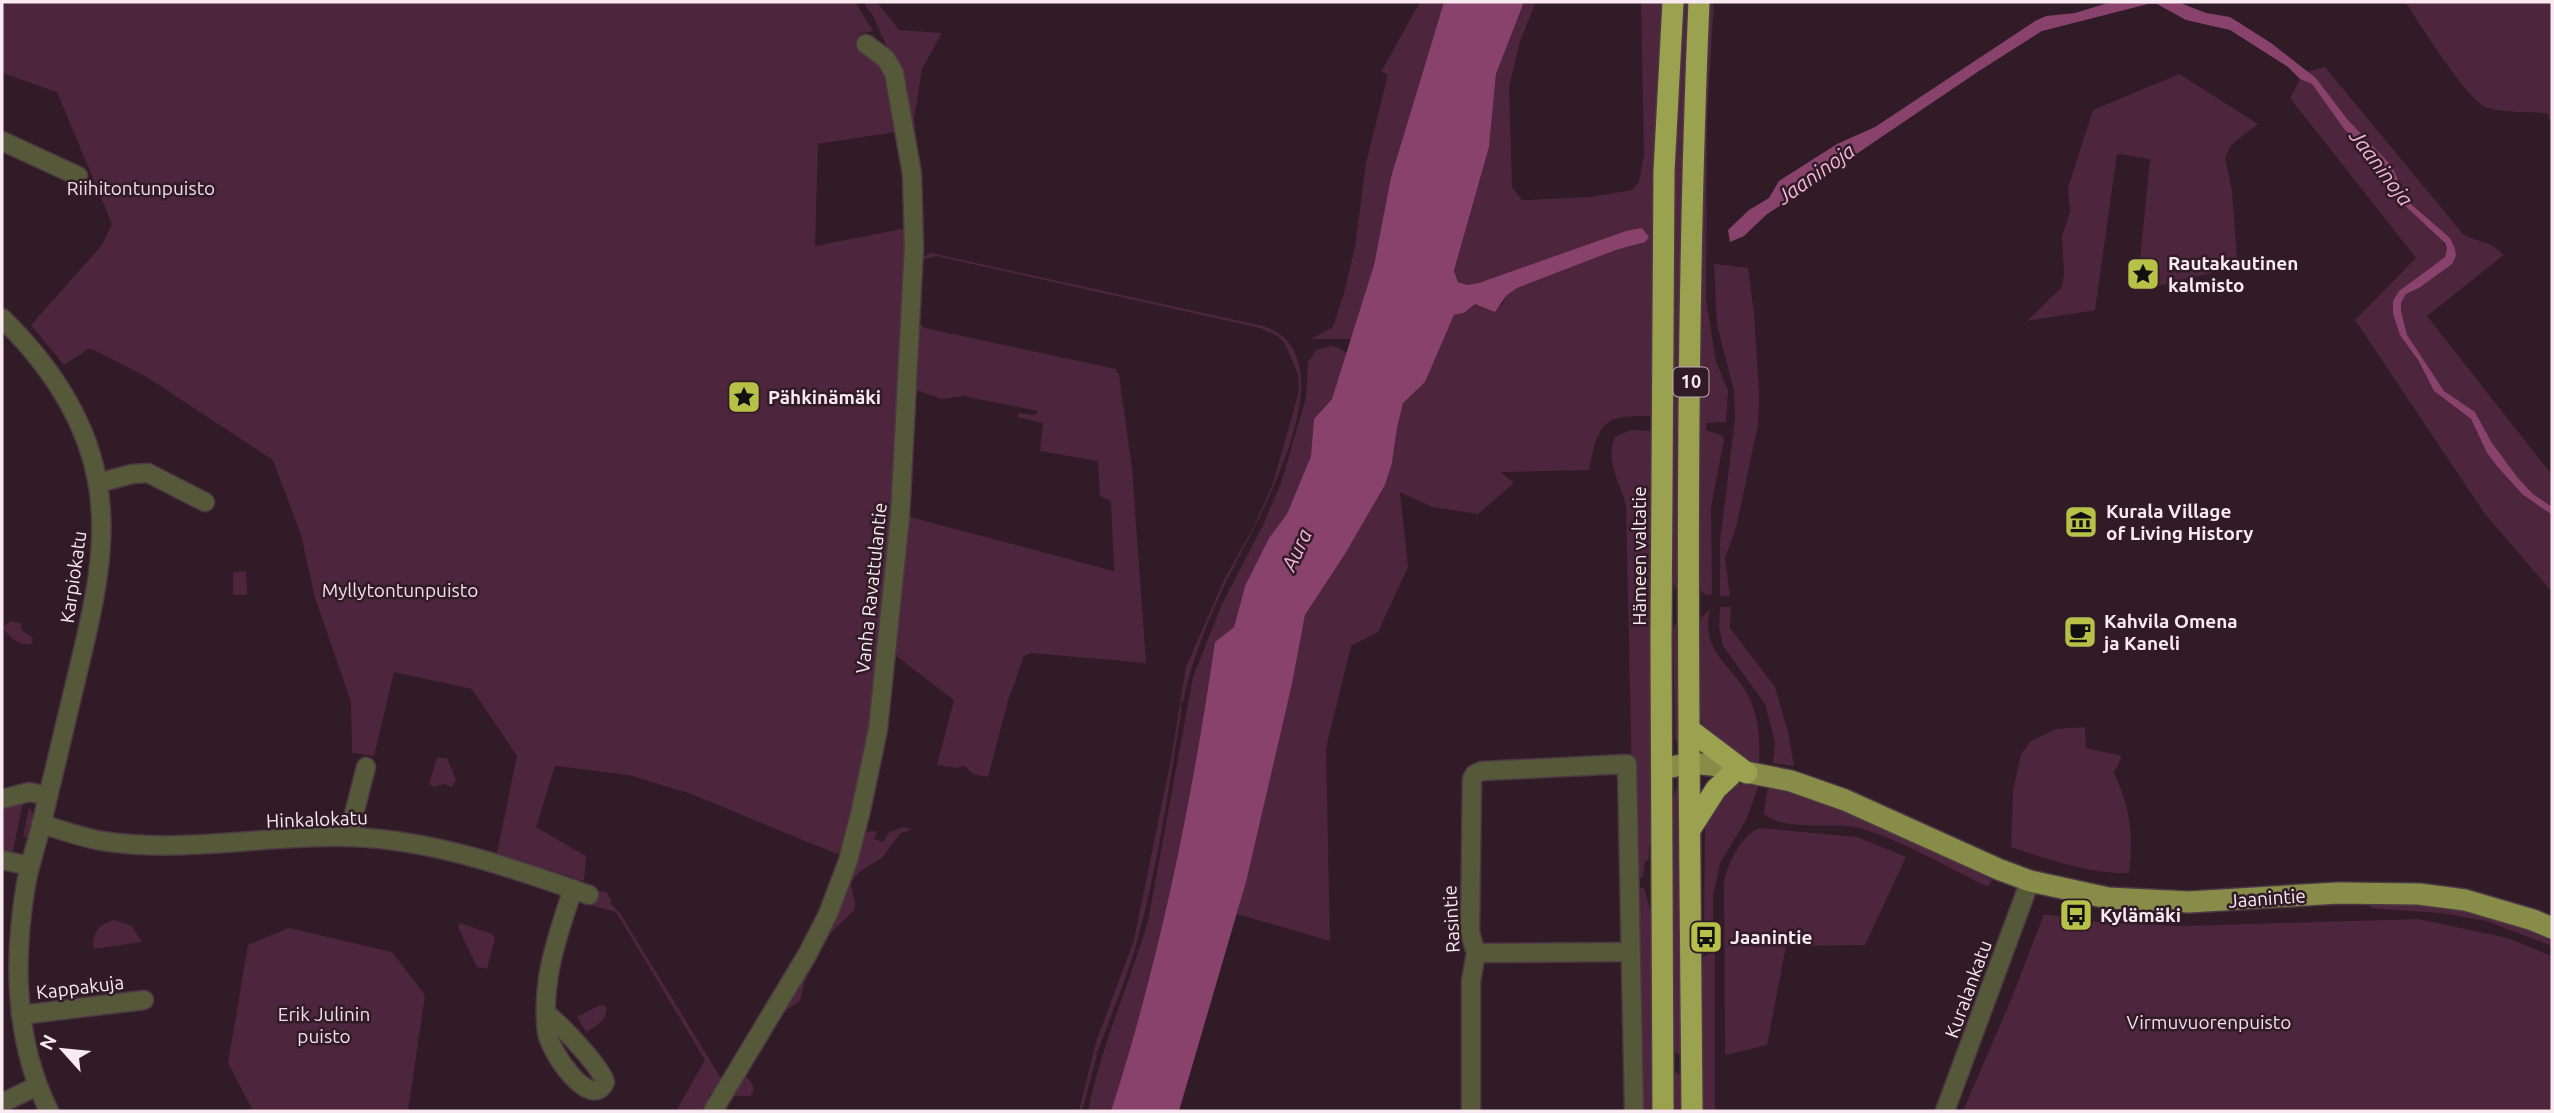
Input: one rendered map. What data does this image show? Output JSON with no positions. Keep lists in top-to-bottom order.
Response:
{
  "streets": {
    "highway": ["10", "Hämeen valtatie"],
    "main road": ["Jaanintie"],
    "street": [
      "Karpiokatu",
      "Vanha Ravattulantie",
      "Hinkalokatu",
      "Rasintie",
      "Kappakuja",
      "Kuralankatu"
    ]
  },
  "crossings": [
    ["10", "Jaanintie"],
    ["Hämeen valtatie", "Jaanintie"],
    ["Karpiokatu", "Hinkalokatu"],
    ["Karpiokatu", "Kappakuja"],
    ["Jaanintie", "Kuralankatu"]
  ],
  "water": ["Jaaninoja", "Aura"],
  "parks": [
    "Riihitontunpuisto",
    "Myllytontunpuisto",
    "Erik Julinin puisto",
    "Virmuvuorenpuisto"
  ],
  "places": {
    "place": ["Rautakautinen kalmisto", "Pähkinämäki"],
    "museum": ["Kurala Village of Living History"],
    "cafe": ["Kahvila Omena ja Kaneli"],
    "bus stop": ["Kylämäki", "Jaanintie"]
  },
  "north": "top left"
}
